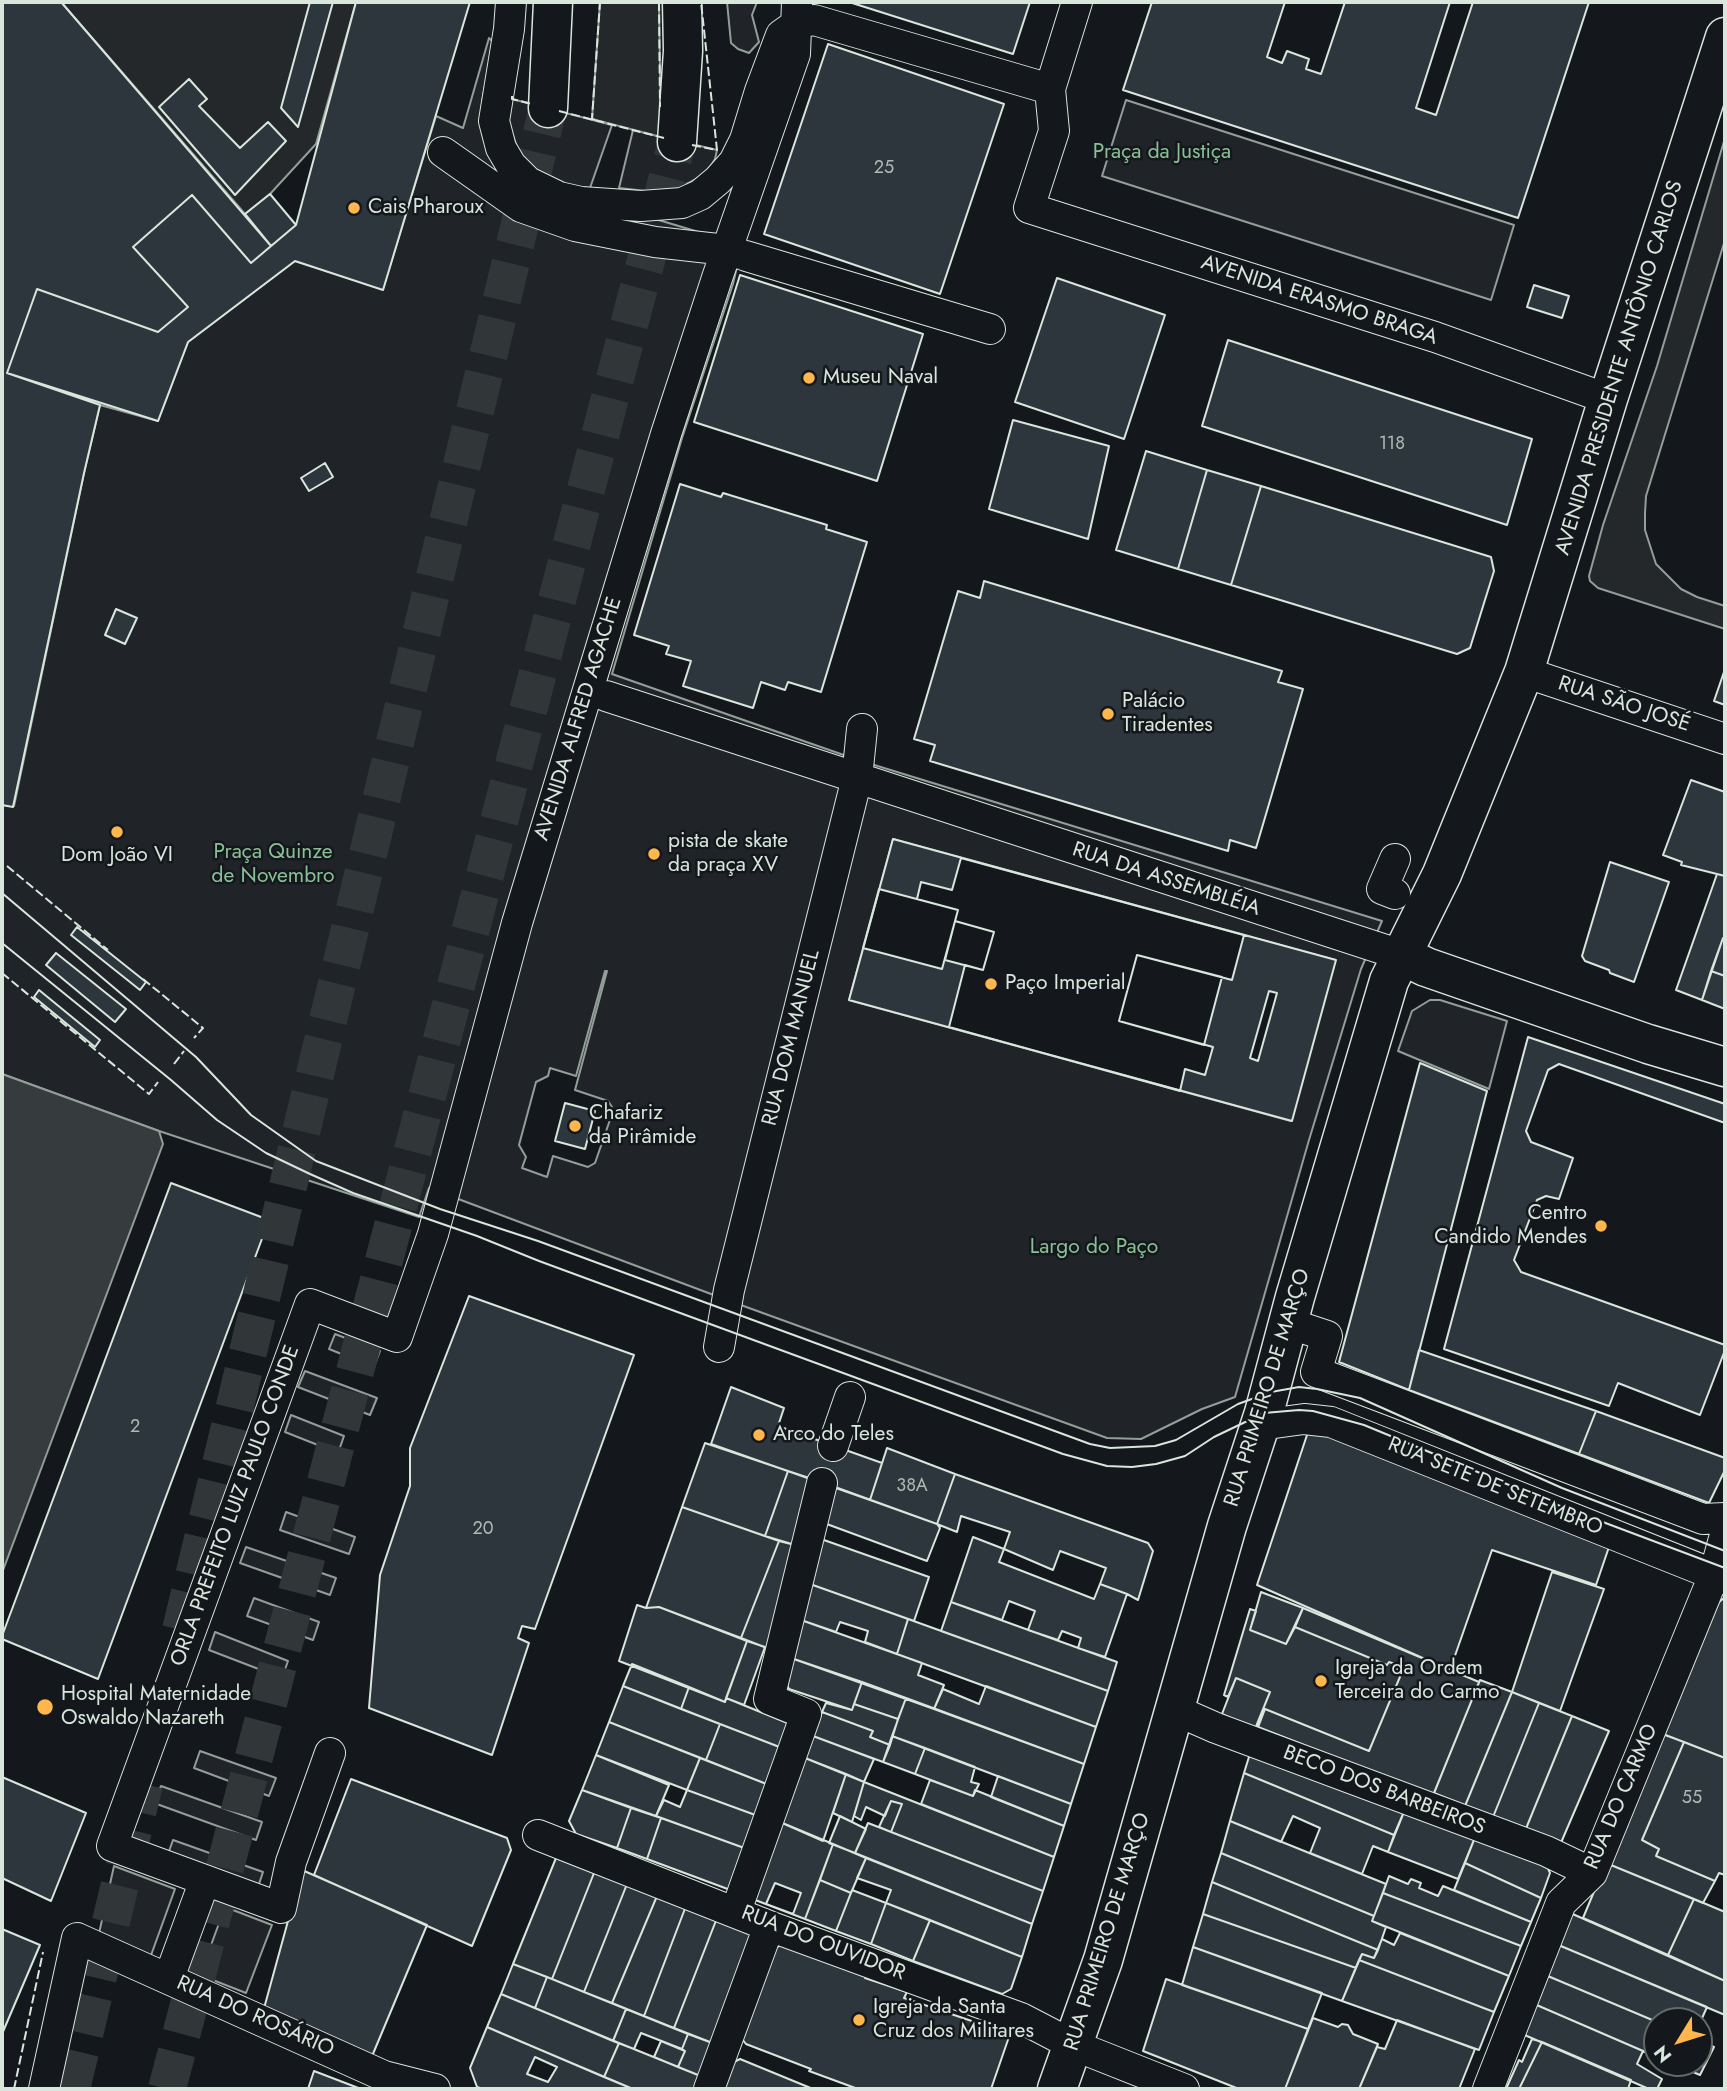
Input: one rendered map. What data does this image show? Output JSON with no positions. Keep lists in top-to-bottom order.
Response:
{
  "streets": {
    "main road": ["AVENIDA PRESIDENTE ANTÔNIO CARLOS", "RUA DA ASSEMBLÉIA", "RUA PRIMEIRO DE MARÇO"],
    "street": [
      "AVENIDA ERASMO BRAGA",
      "RUA SÃO JOSÉ",
      "AVENIDA ALFRED AGACHE",
      "RUA DOM MANUEL",
      "RUA SETE DE SETEMBRO",
      "ORLA PREFEITO LUIZ PAULO CONDE",
      "BECO DOS BARBEIROS",
      "RUA DO CARMO",
      "RUA DO OUVIDOR",
      "RUA DO ROSÁRIO"
    ]
  },
  "crossings": [
    ["AVENIDA ERASMO BRAGA", "AVENIDA PRESIDENTE ANTÔNIO CARLOS"],
    ["AVENIDA PRESIDENTE ANTÔNIO CARLOS", "RUA SÃO JOSÉ"],
    ["AVENIDA PRESIDENTE ANTÔNIO CARLOS", "RUA PRIMEIRO DE MARÇO"],
    ["RUA SÃO JOSÉ", "RUA PRIMEIRO DE MARÇO"],
    ["AVENIDA ALFRED AGACHE", "RUA DA ASSEMBLÉIA"],
    ["AVENIDA ALFRED AGACHE", "ORLA PREFEITO LUIZ PAULO CONDE"],
    ["RUA DA ASSEMBLÉIA", "RUA DOM MANUEL"],
    ["RUA DA ASSEMBLÉIA", "RUA PRIMEIRO DE MARÇO"],
    ["RUA PRIMEIRO DE MARÇO", "RUA SETE DE SETEMBRO"],
    ["RUA PRIMEIRO DE MARÇO", "BECO DOS BARBEIROS"],
    ["RUA PRIMEIRO DE MARÇO", "RUA DO OUVIDOR"],
    ["RUA SETE DE SETEMBRO", "RUA DO CARMO"],
    ["BECO DOS BARBEIROS", "RUA DO CARMO"]
  ],
  "parks": ["Praça da Justiça", "Praça Quinze de Novembro", "Largo do Paço"],
  "places": [
    "Cais Pharoux",
    "Museu Naval",
    "Palácio Tiradentes",
    "Dom João VI",
    "pista de skate da praça XV",
    "Paço Imperial",
    "Chafariz da Pirâmide",
    "Centro Candido Mendes",
    "Arco do Teles",
    "Igreja da Ordem Terceira do Carmo",
    "Hospital Maternidade Oswaldo Nazareth",
    "Igreja da Santa Cruz dos Militares"
  ],
  "house_numbers": [
    "25",
    "118",
    "2",
    "38A",
    "20",
    "55"
  ],
  "north": "bottom left"
}
